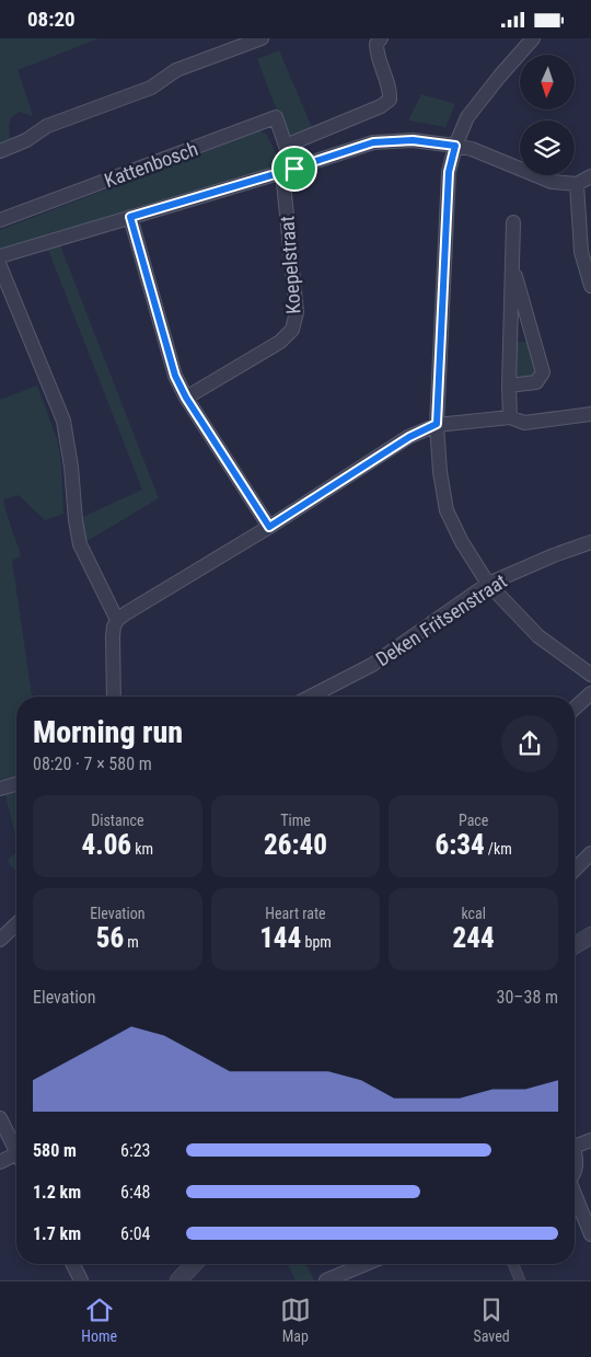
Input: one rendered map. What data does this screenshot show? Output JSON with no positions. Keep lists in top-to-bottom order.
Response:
{
  "streets": {
    "street": ["Kattenbosch", "Koepelstraat", "Deken Fritsenstraat"]
  },
  "crossings": [
    ["Kattenbosch", "Koepelstraat"]
  ],
  "north": "bottom",
  "page": {
    "status": "08:20",
    "heading": ["Morning run", "08:20 · 7 × 580 m"],
    "stats": [
      ["Distance", "4.06 km"],
      ["Time", "26:40"],
      ["Pace", "6:34 /km"],
      ["Elevation", "56 m"],
      ["Heart rate", "144 bpm"],
      ["kcal", "244"]
    ],
    "chart": ["Elevation", "30–38 m"],
    "list": [
      {
        "name": "580 m",
        "note": "6:23"
      },
      {
        "name": "1.2 km",
        "note": "6:48"
      },
      {
        "name": "1.7 km",
        "note": "6:04"
      }
    ],
    "tabs": ["Home", "Map", "Saved"]
  }
}
